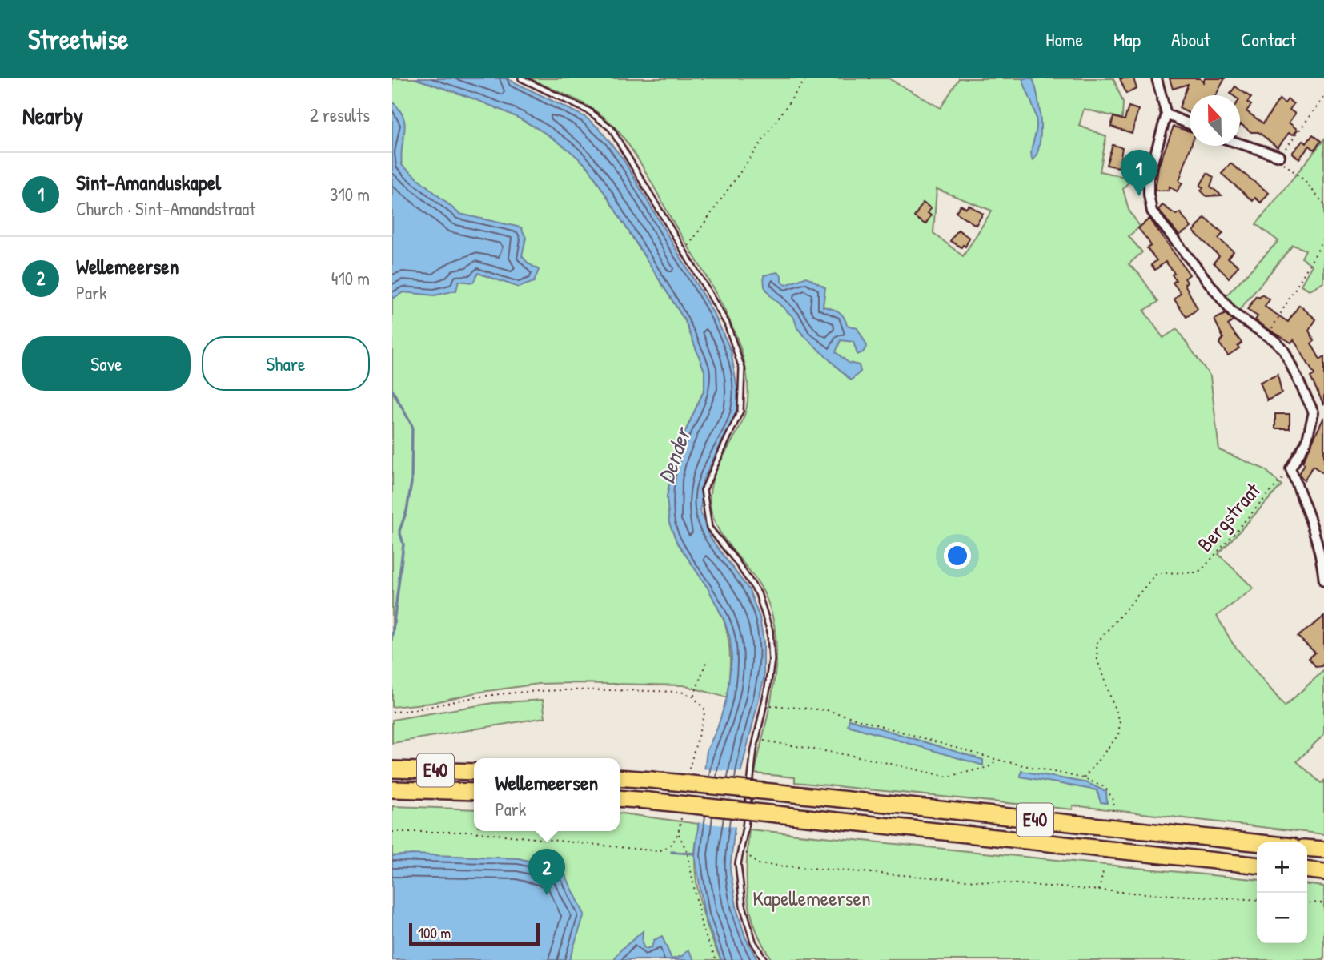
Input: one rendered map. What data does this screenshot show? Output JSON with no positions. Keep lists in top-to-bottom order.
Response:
{
  "streets": {
    "highway": ["E40"],
    "path": ["Bergstraat"]
  },
  "water": ["Dender"],
  "parks": ["Kapellemeersen"],
  "scale_bar": "100 m",
  "north": "top",
  "page": {
    "header": "Streetwise",
    "nav": [
      "Home",
      "Map",
      "About",
      "Contact"
    ],
    "heading": ["Nearby", "2 results"],
    "pins": ["1", "2"],
    "list": [
      {
        "mark": "1",
        "name": "Sint-Amanduskapel",
        "note": "Church · Sint-Amandstraat",
        "value": "310 m"
      },
      {
        "mark": "2",
        "name": "Wellemeersen",
        "note": "Park",
        "value": "410 m"
      }
    ],
    "buttons": ["Save", "Share"],
    "popup": ["Wellemeersen", "Park"],
    "map_buttons": ["+", "−"],
    "scale": "100 m"
  }
}
